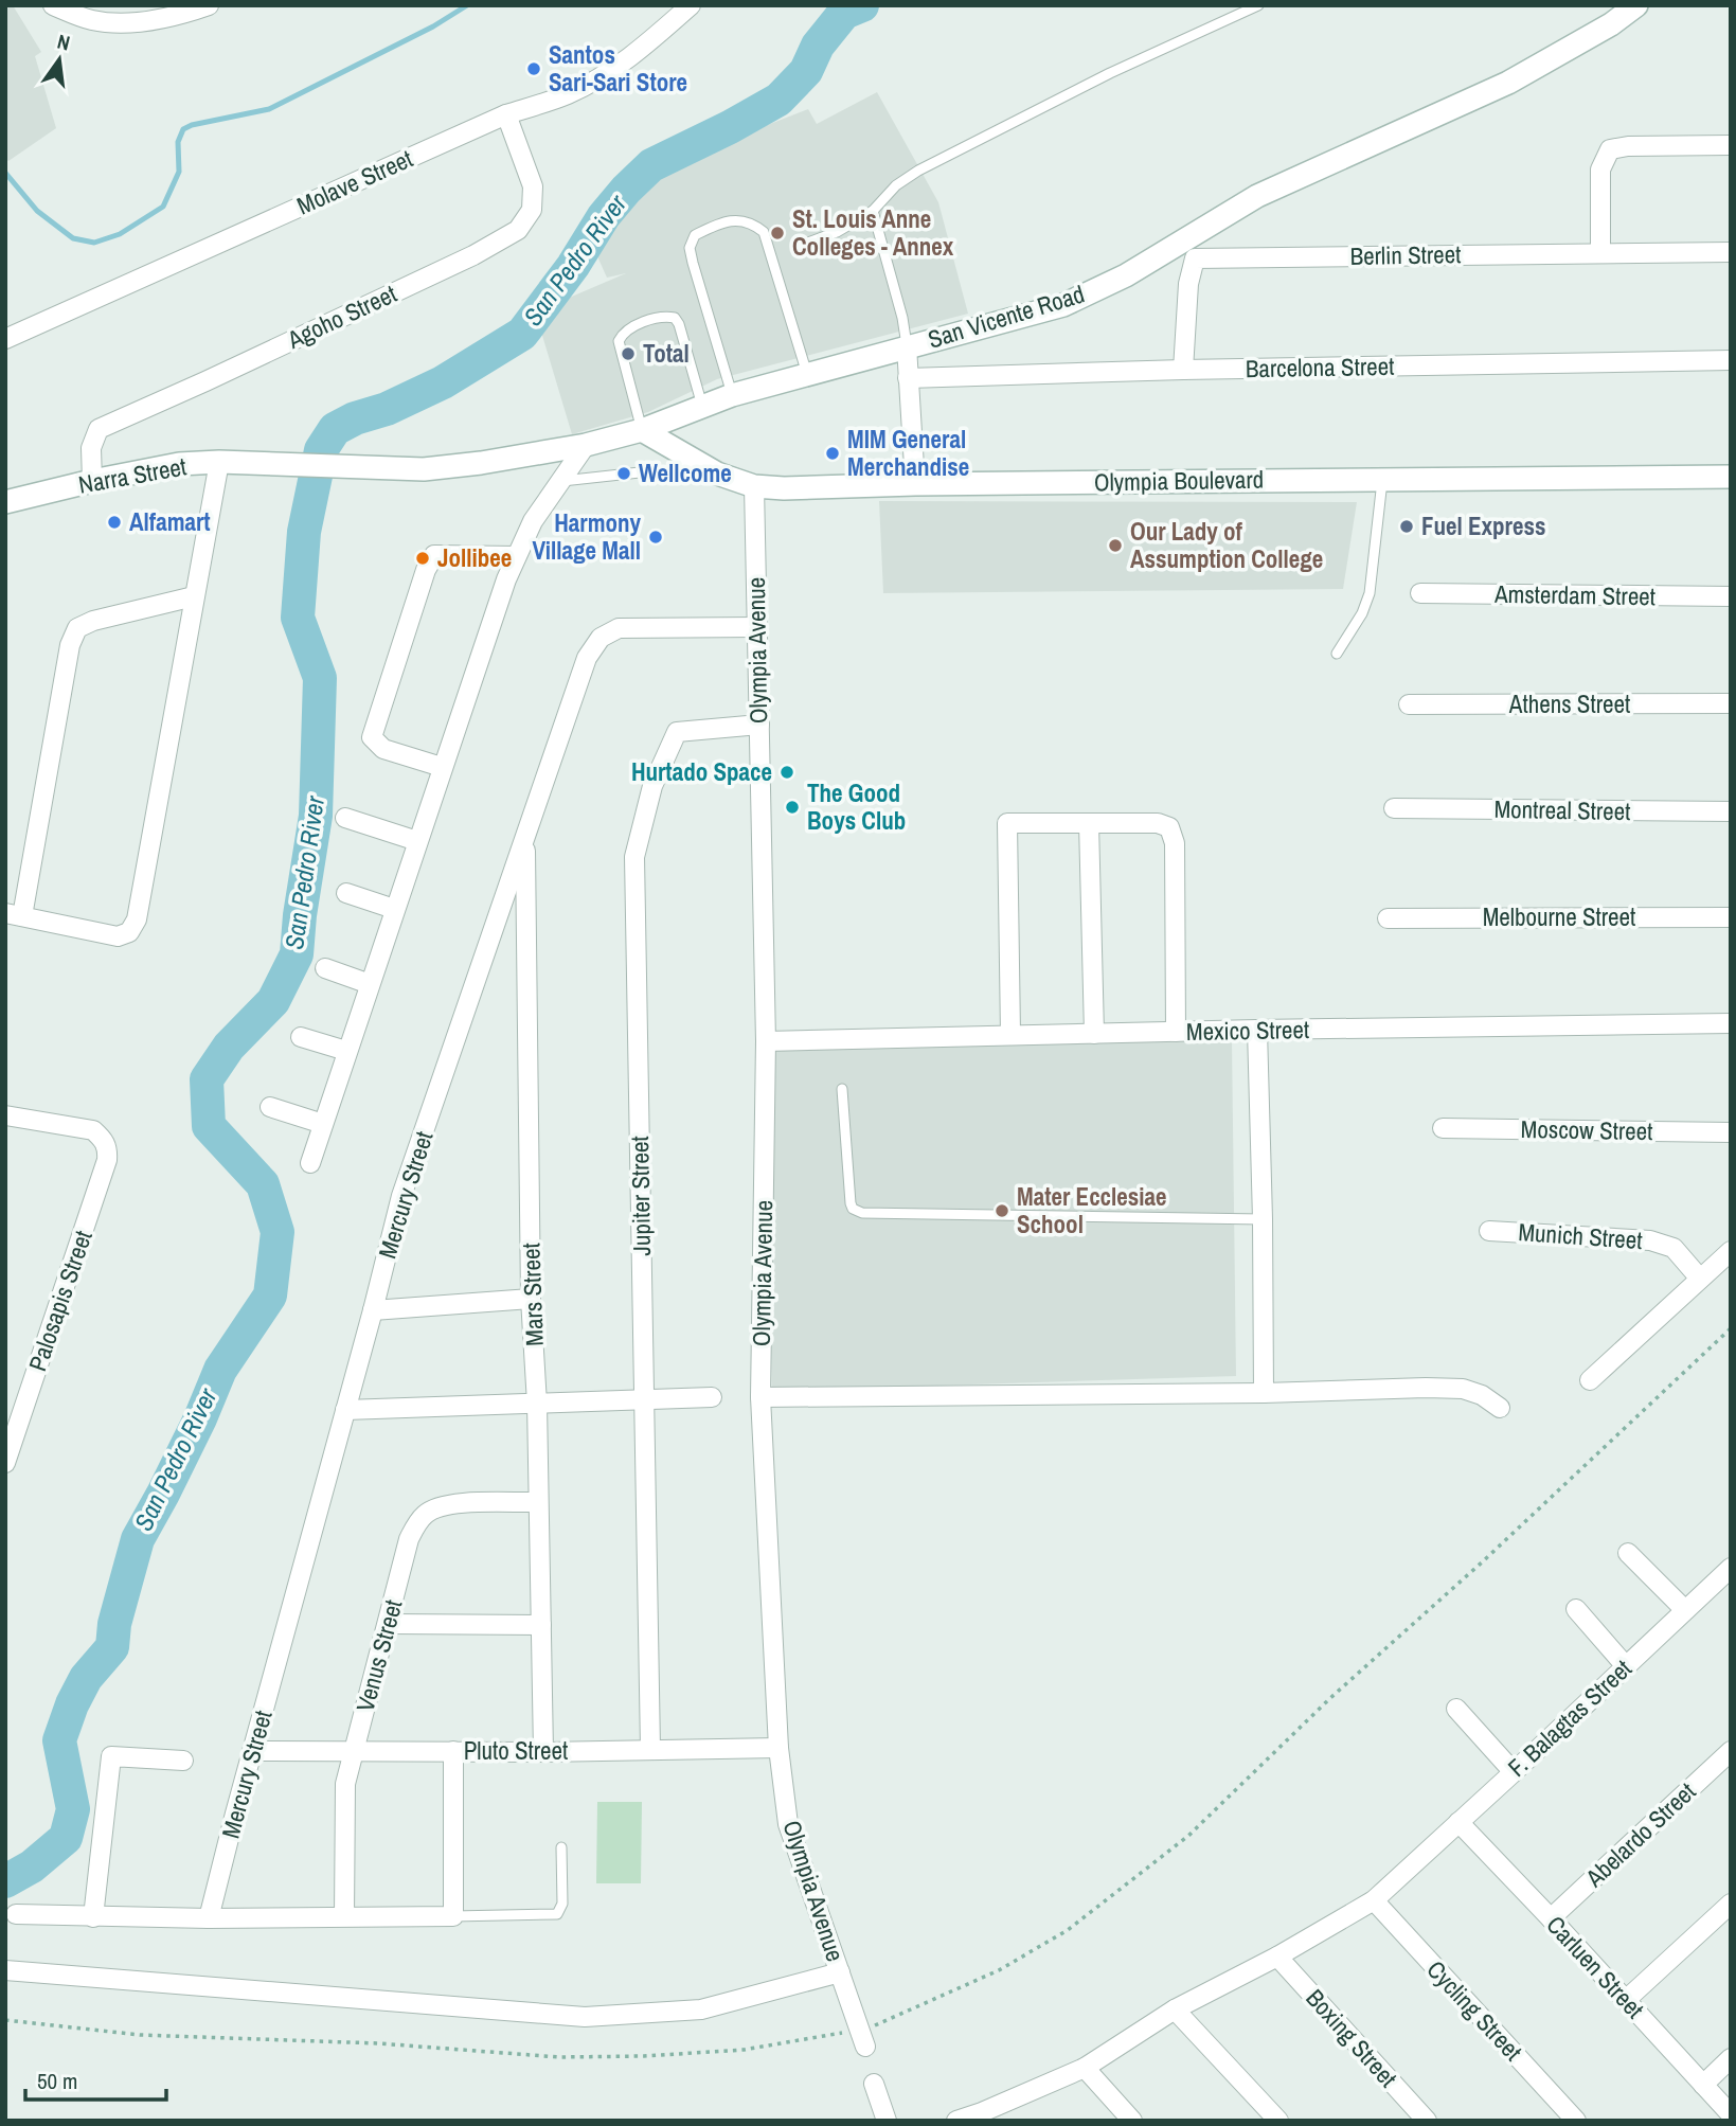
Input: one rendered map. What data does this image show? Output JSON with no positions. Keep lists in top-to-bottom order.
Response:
{
  "streets": {
    "main road": ["San Vicente Road", "Narra Street", "Olympia Boulevard"],
    "street": [
      "Molave Street",
      "Berlin Street",
      "Agoho Street",
      "Barcelona Street",
      "Amsterdam Street",
      "Olympia Avenue",
      "Athens Street",
      "Montreal Street",
      "Melbourne Street",
      "Mexico Street",
      "Moscow Street",
      "Mercury Street",
      "Jupiter Street",
      "Munich Street",
      "Mars Street",
      "Palosapis Street",
      "Venus Street",
      "F. Balagtas Street",
      "Pluto Street",
      "Abelardo Street",
      "Carluen Street",
      "Cycling Street",
      "Boxing Street"
    ]
  },
  "crossings": [
    ["Molave Street", "Agoho Street"],
    ["Berlin Street", "Barcelona Street"],
    ["Agoho Street", "Narra Street"],
    ["San Vicente Road", "Narra Street"],
    ["San Vicente Road", "Olympia Boulevard"],
    ["Olympia Boulevard", "Olympia Avenue"],
    ["Olympia Avenue", "Mexico Street"],
    ["Olympia Avenue", "Mercury Street"],
    ["Olympia Avenue", "Jupiter Street"],
    ["Olympia Avenue", "Pluto Street"],
    ["Mercury Street", "Mars Street"],
    ["Mercury Street", "Pluto Street"],
    ["Jupiter Street", "Pluto Street"],
    ["Mars Street", "Venus Street"],
    ["Mars Street", "Pluto Street"],
    ["Venus Street", "Pluto Street"],
    ["F. Balagtas Street", "Carluen Street"],
    ["F. Balagtas Street", "Cycling Street"],
    ["Abelardo Street", "Carluen Street"]
  ],
  "water": ["San Pedro River"],
  "places": [
    "Santos Sari-Sari Store",
    "St. Louis Anne Colleges - Annex",
    "Total",
    "MIM General Merchandise",
    "Wellcome",
    "Alfamart",
    "Fuel Express",
    "Harmony Village Mall",
    "Our Lady of Assumption College",
    "Jollibee",
    "Hurtado Space",
    "The Good Boys Club",
    "Mater Ecclesiae School"
  ],
  "scale_bar": "50 m",
  "north": "top"
}
